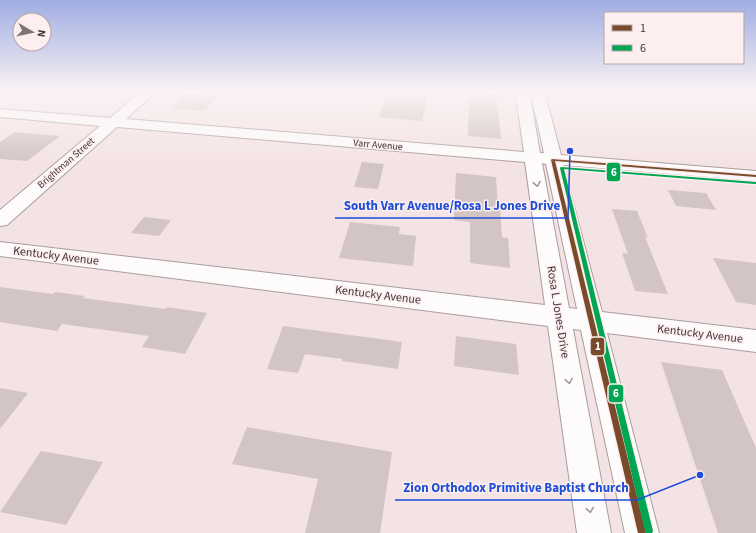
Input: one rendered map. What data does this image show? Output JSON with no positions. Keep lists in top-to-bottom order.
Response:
{
  "streets": {
    "street": [
      "Varr Avenue",
      "Brightman Street",
      "Kentucky Avenue",
      "Rosa L Jones Drive"
    ]
  },
  "crossings": [
    ["Varr Avenue", "Brightman Street"],
    ["Varr Avenue", "Rosa L Jones Drive"],
    ["Kentucky Avenue", "Rosa L Jones Drive"]
  ],
  "places": ["South Varr Avenue/Rosa L Jones Drive", "Zion Orthodox Primitive Baptist Church"],
  "lines": ["transit line 1", "transit line 6"],
  "legend": ["1", "6"],
  "north": "right"
}
